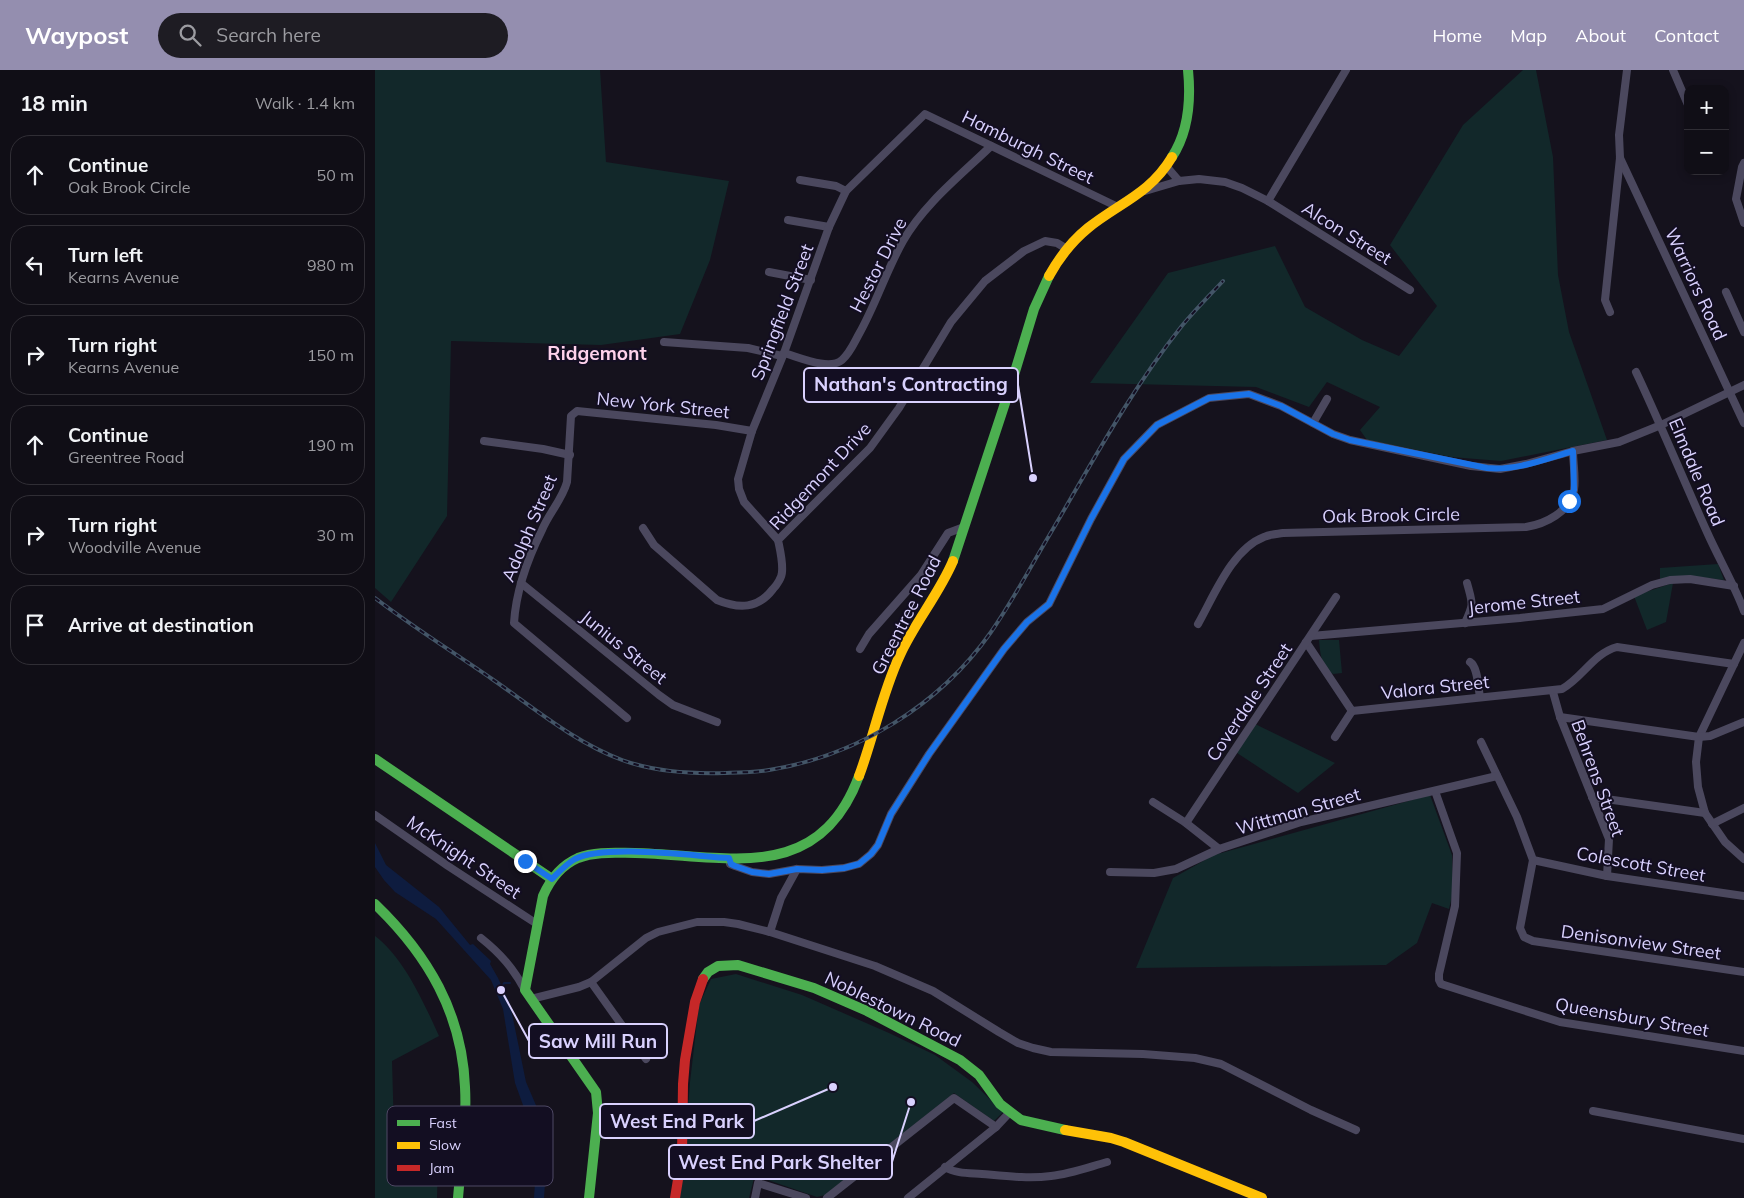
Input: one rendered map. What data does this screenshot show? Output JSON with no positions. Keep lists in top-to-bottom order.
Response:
{
  "streets": {
    "main road": ["Greentree Road", "Noblestown Road"],
    "street": [
      "Hamburgh Street",
      "Alcon Street",
      "Hestor Drive",
      "Warriors Road",
      "Springfield Street",
      "New York Street",
      "Elmdale Road",
      "Ridgemont Drive",
      "Oak Brook Circle",
      "Adolph Street",
      "Jerome Street",
      "Junius Street",
      "Valora Street",
      "Coverdale Street",
      "Behrens Street",
      "Wittman Street",
      "McKnight Street",
      "Colescott Street",
      "Denisonview Street",
      "Queensbury Street"
    ]
  },
  "crossings": [
    ["Hamburgh Street", "Hestor Drive"],
    ["Hamburgh Street", "Springfield Street"],
    ["Hamburgh Street", "Greentree Road"],
    ["Alcon Street", "Greentree Road"],
    ["Hestor Drive", "Springfield Street"],
    ["Springfield Street", "New York Street"],
    ["Springfield Street", "Ridgemont Drive"],
    ["New York Street", "Adolph Street"],
    ["Elmdale Road", "Jerome Street"],
    ["Ridgemont Drive", "Greentree Road"],
    ["Adolph Street", "Junius Street"],
    ["Jerome Street", "Coverdale Street"],
    ["Greentree Road", "McKnight Street"],
    ["Valora Street", "Behrens Street"],
    ["Behrens Street", "Colescott Street"],
    ["Wittman Street", "Queensbury Street"],
    ["Colescott Street", "Denisonview Street"]
  ],
  "districts": ["Ridgemont"],
  "places": [
    "Nathan's Contracting",
    "Saw Mill Run",
    "West End Park",
    "West End Park Shelter"
  ],
  "legend": ["Fast", "Slow", "Jam"],
  "page": {
    "header": "Waypost",
    "search": "Search here",
    "nav": [
      "Home",
      "Map",
      "About",
      "Contact"
    ],
    "heading": ["18 min", "Walk · 1.4 km"],
    "map_buttons": ["+", "−"],
    "list": [
      ["Continue", "Oak Brook Circle", "50 m"],
      ["Turn left", "Kearns Avenue", "980 m"],
      ["Turn right", "Kearns Avenue", "150 m"],
      ["Continue", "Greentree Road", "190 m"],
      ["Turn right", "Woodville Avenue", "30 m"],
      "Arrive at destination"
    ]
  }
}
